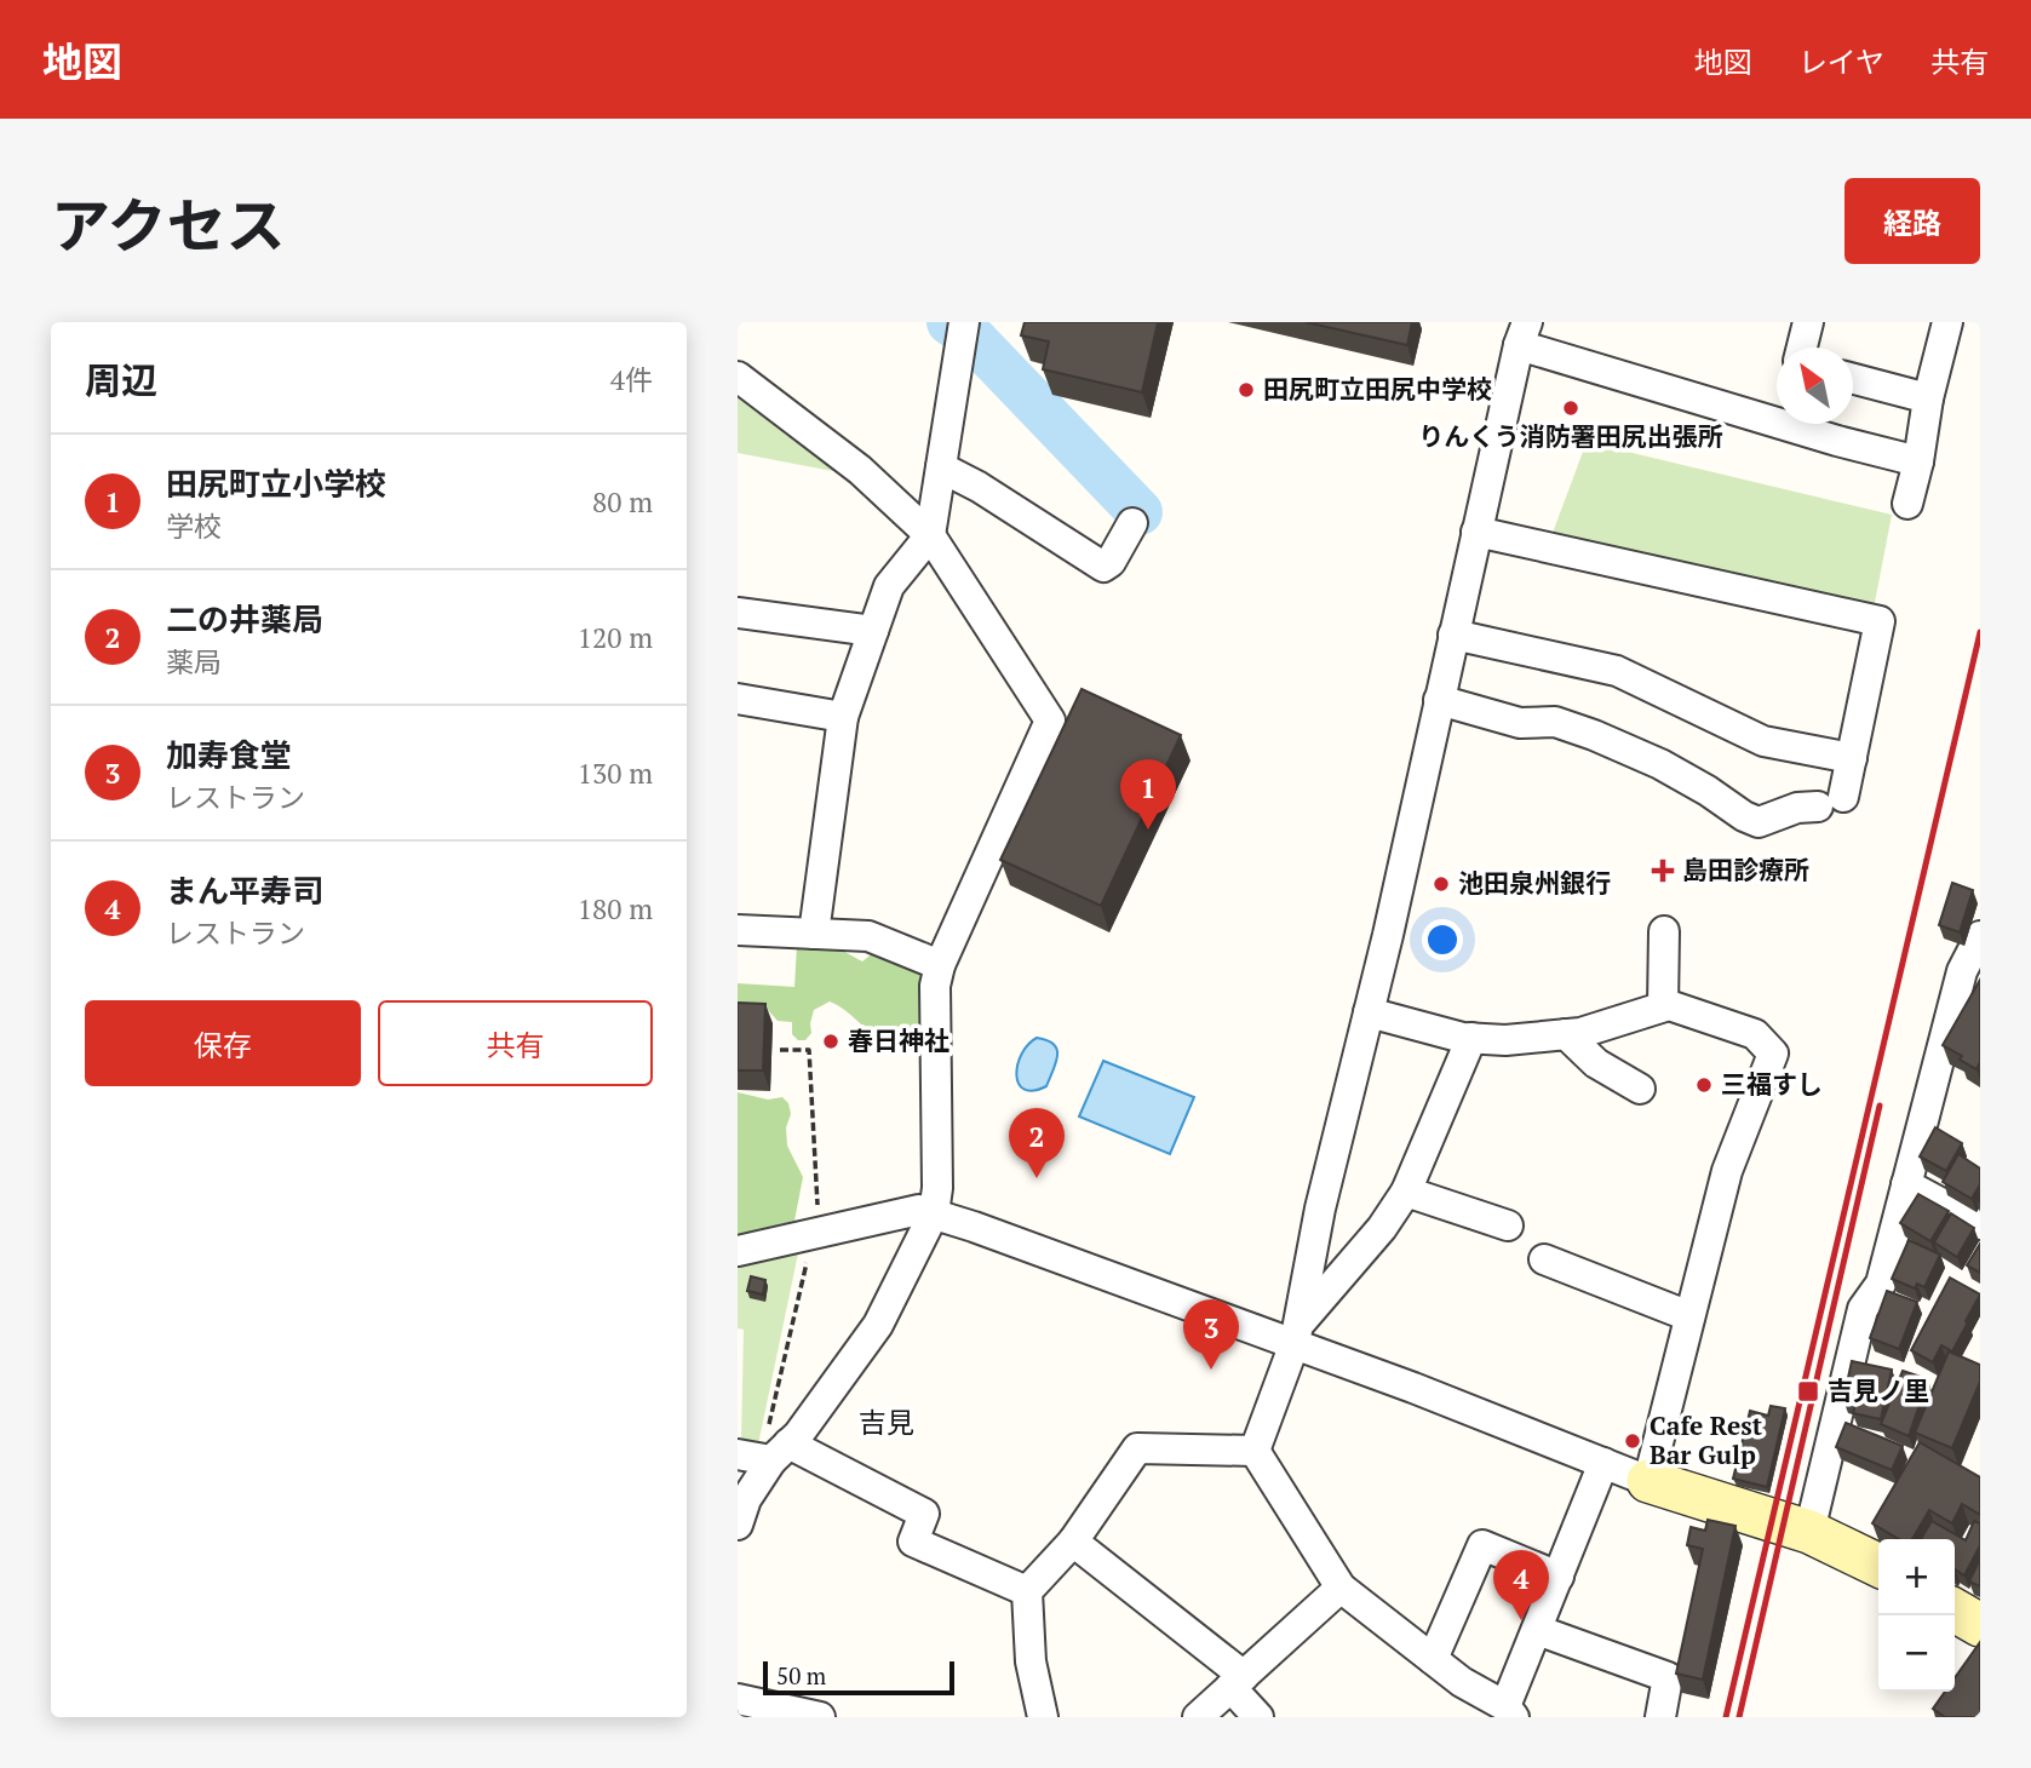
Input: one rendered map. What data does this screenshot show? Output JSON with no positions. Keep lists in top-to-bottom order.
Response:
{
  "districts": ["吉見"],
  "places": {
    "other": [
      "田尻町立田尻中学校",
      "りんくう消防署田尻出張所",
      "池田泉州銀行",
      "春日神社",
      "三福すし",
      "Cafe Rest Bar Gulp"
    ],
    "health": ["島田診療所"],
    "transit": ["吉見ノ里"]
  },
  "scale_bar": "50 m",
  "north": "top left",
  "page": {
    "header": "地図",
    "nav": ["地図", "レイヤ", "共有"],
    "title": "アクセス",
    "buttons": [
      "経路",
      ["保存", "共有"]
    ],
    "heading": ["周辺", "4件"],
    "list": [
      {
        "mark": "1",
        "name": "田尻町立小学校",
        "note": "学校",
        "value": "80 m"
      },
      {
        "mark": "2",
        "name": "二の井薬局",
        "note": "薬局",
        "value": "120 m"
      },
      {
        "mark": "3",
        "name": "加寿食堂",
        "note": "レストラン",
        "value": "130 m"
      },
      {
        "mark": "4",
        "name": "まん平寿司",
        "note": "レストラン",
        "value": "180 m"
      }
    ],
    "pins": [
      "1",
      "2",
      "3",
      "4"
    ],
    "map_buttons": ["+", "−"],
    "scale": "50 m"
  }
}
